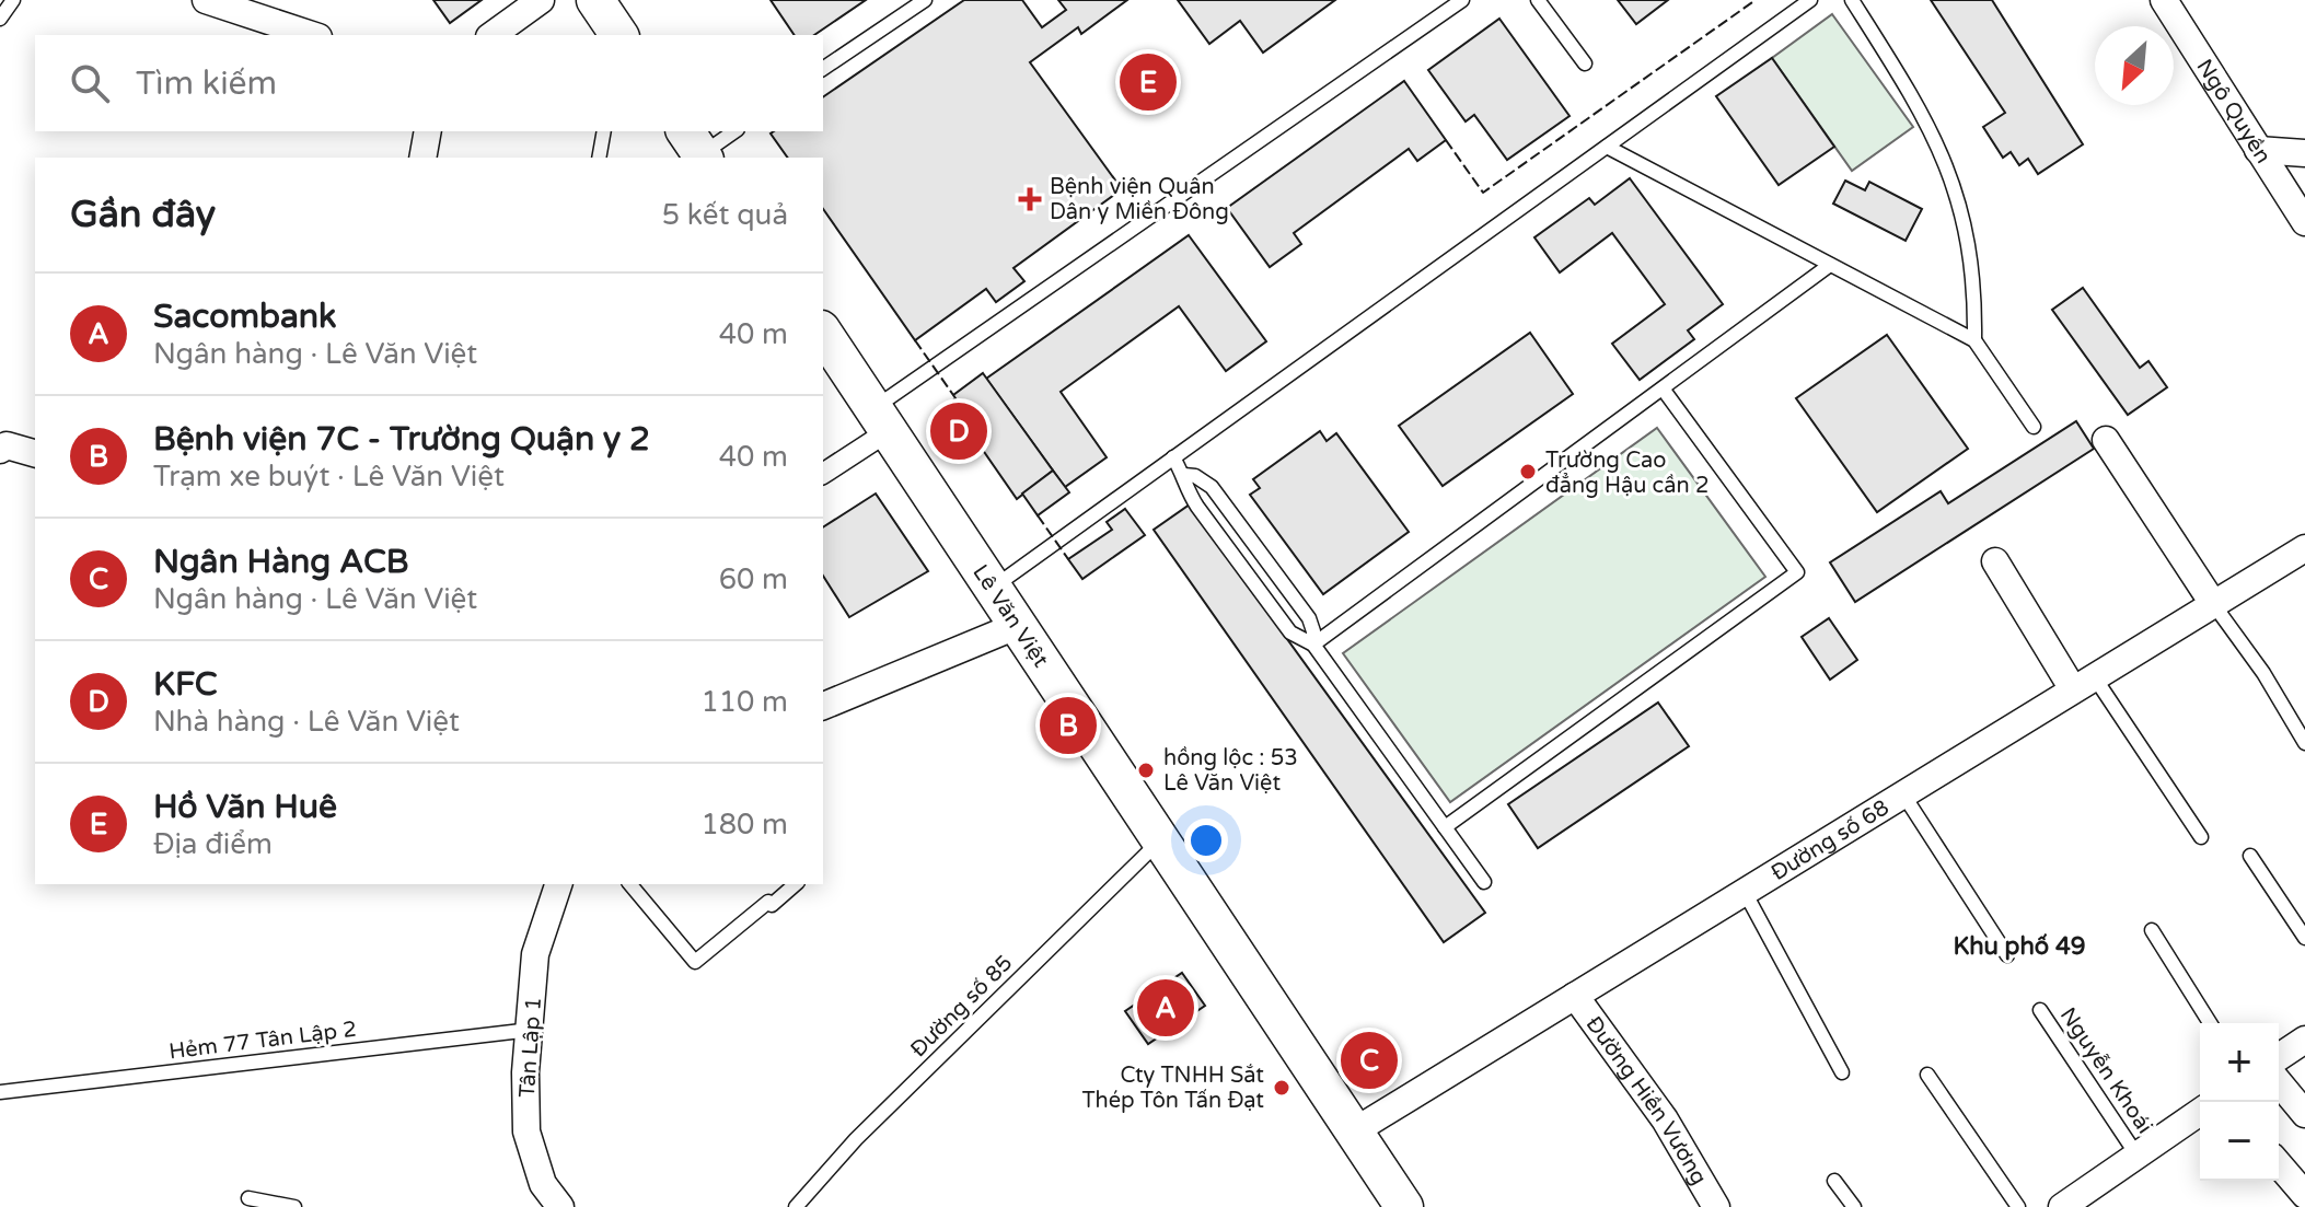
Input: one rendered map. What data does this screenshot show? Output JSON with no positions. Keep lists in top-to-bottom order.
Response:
{
  "streets": {
    "main road": ["Lê Văn Việt"],
    "street": [
      "Ngô Quyền",
      "Đường số 68",
      "Tân Lập 1",
      "Đường Hiền Vương"
    ],
    "lane": ["Đường số 85", "Hẻm 77 Tân Lập 2", "Nguyễn Khoái"]
  },
  "crossings": [
    ["Lê Văn Việt", "Đường số 68"],
    ["Lê Văn Việt", "Đường số 85"],
    ["Đường số 68", "Đường Hiền Vương"],
    ["Hẻm 77 Tân Lập 2", "Tân Lập 1"]
  ],
  "districts": ["Khu phố 49"],
  "places": {
    "health": ["Bệnh viện Quân Dân y Miền Đông"],
    "other": ["Trường Cao đẳng Hậu cần 2", "hồng lộc : 53 Lê Văn Việt", "Cty TNHH Sắt Thép Tôn Tấn Đạt"]
  },
  "north": "bottom left",
  "page": {
    "search": "Tìm kiếm",
    "pins": [
      "E",
      "D",
      "B",
      "A",
      "C"
    ],
    "heading": ["Gần đây", "5 kết quả"],
    "list": [
      {
        "mark": "A",
        "name": "Sacombank",
        "note": "Ngân hàng · Lê Văn Việt",
        "value": "40 m"
      },
      {
        "mark": "B",
        "name": "Bệnh viện 7C - Trường Quận y 2",
        "note": "Trạm xe buýt · Lê Văn Việt",
        "value": "40 m"
      },
      {
        "mark": "C",
        "name": "Ngân Hàng ACB",
        "note": "Ngân hàng · Lê Văn Việt",
        "value": "60 m"
      },
      {
        "mark": "D",
        "name": "KFC",
        "note": "Nhà hàng · Lê Văn Việt",
        "value": "110 m"
      },
      {
        "mark": "E",
        "name": "Hồ Văn Huê",
        "note": "Địa điểm",
        "value": "180 m"
      }
    ],
    "map_buttons": ["+", "−"]
  }
}
